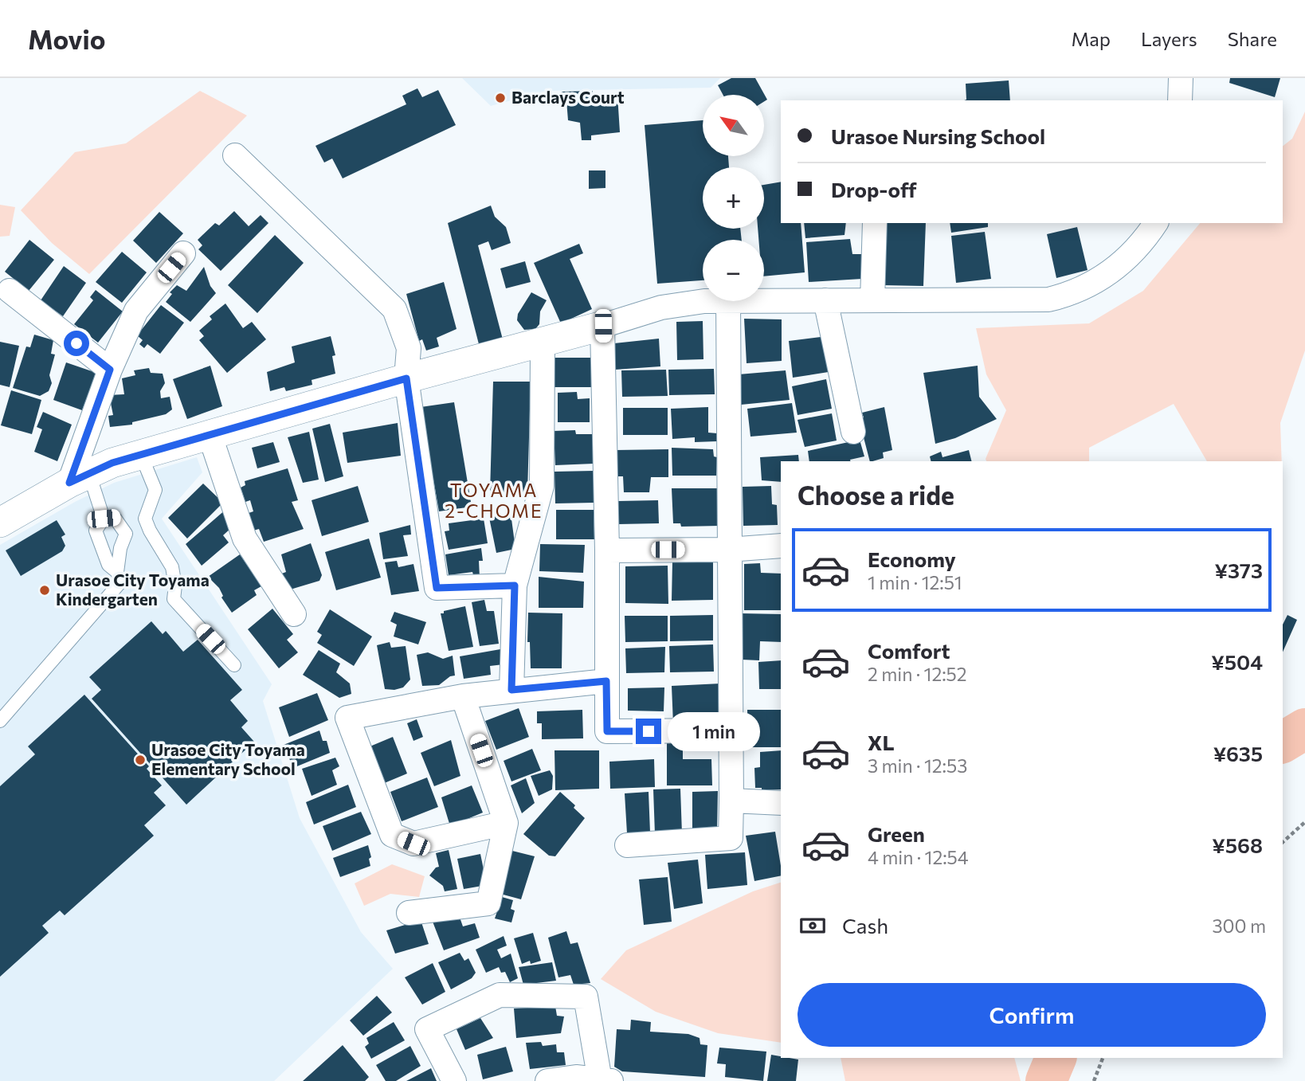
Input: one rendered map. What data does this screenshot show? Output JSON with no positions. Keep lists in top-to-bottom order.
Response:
{
  "districts": ["TOYAMA 2-CHOME"],
  "places": ["Barclays Court", "Urasoe City Toyama Kindergarten", "Urasoe City Toyama Elementary School"],
  "north": "top left",
  "page": {
    "header": "Movio",
    "nav": ["Map", "Layers", "Share"],
    "map_buttons": ["+", "−"],
    "banner": ["Urasoe Nursing School", "Drop-off"],
    "heading": "Choose a ride",
    "list": [
      {
        "name": "Economy",
        "note": "1 min · 12:51",
        "value": "¥373"
      },
      {
        "name": "Comfort",
        "note": "2 min · 12:52",
        "value": "¥504"
      },
      {
        "name": "XL",
        "note": "3 min · 12:53",
        "value": "¥635"
      },
      {
        "name": "Green",
        "note": "4 min · 12:54",
        "value": "¥568"
      }
    ],
    "bubble": "1 min",
    "pay": ["Cash", "300 m"],
    "buttons": "Confirm"
  }
}
